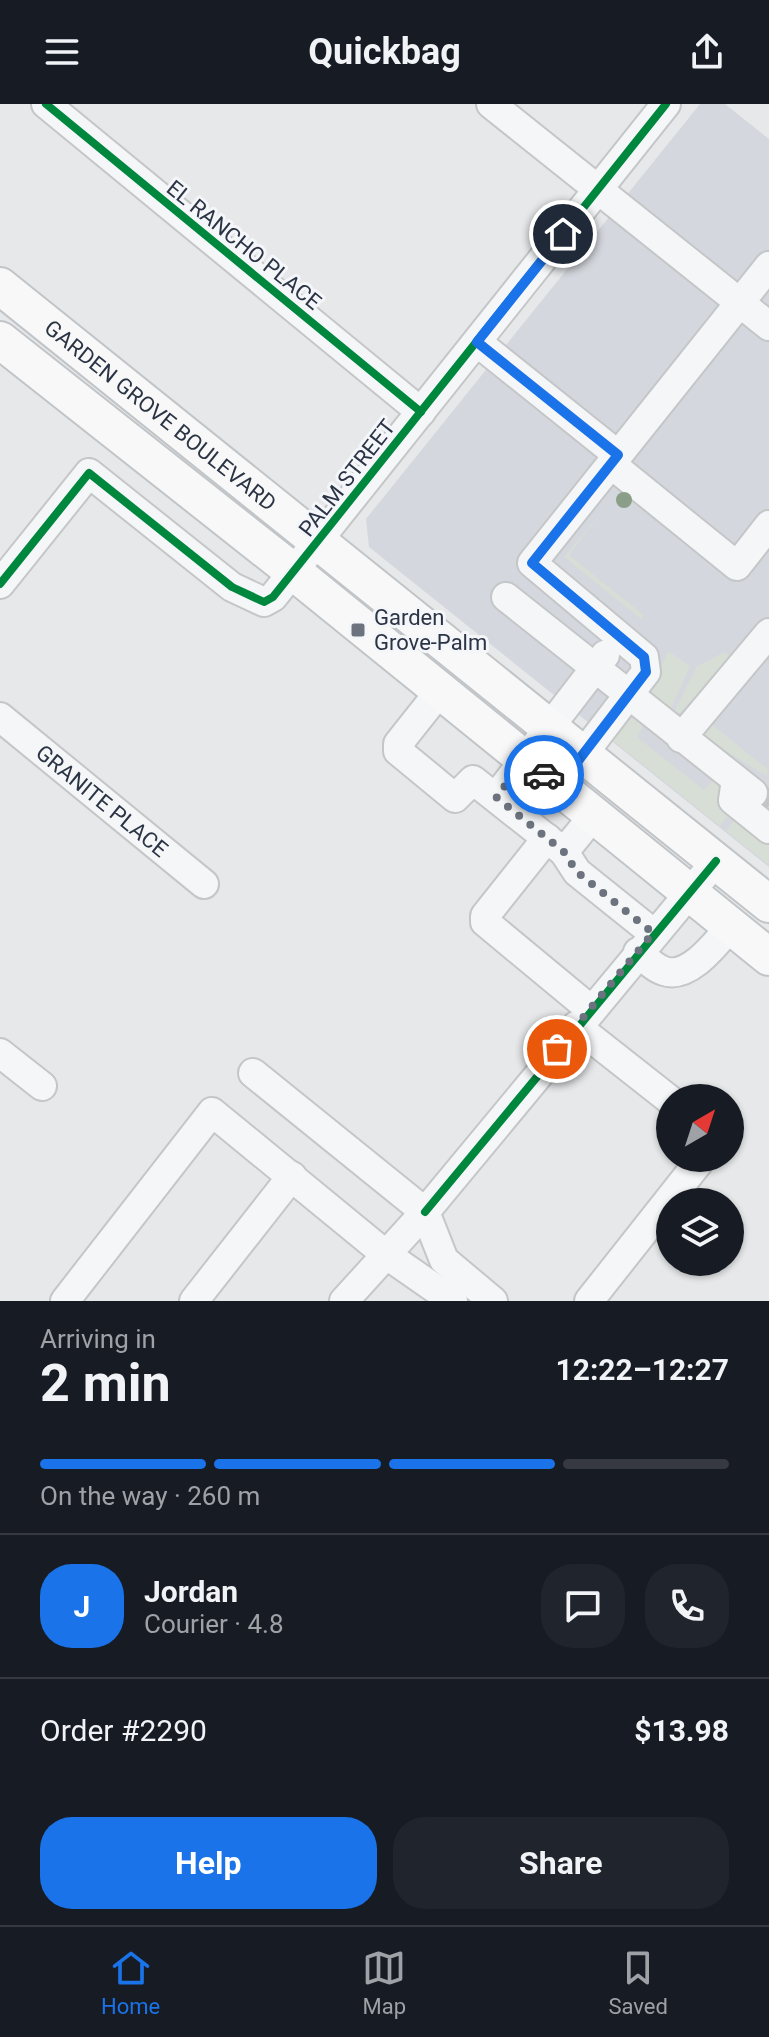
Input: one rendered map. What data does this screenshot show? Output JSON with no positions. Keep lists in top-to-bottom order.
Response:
{
  "streets": {
    "main road": ["GARDEN GROVE BOULEVARD"],
    "street": ["EL RANCHO PLACE", "PALM STREET", "GRANITE PLACE"]
  },
  "crossings": [
    ["EL RANCHO PLACE", "PALM STREET"],
    ["GARDEN GROVE BOULEVARD", "PALM STREET"]
  ],
  "places": {
    "transit": ["Garden Grove-Palm"]
  },
  "north": "top right",
  "page": {
    "header": "Quickbag",
    "heading": ["2 min", "Arriving in", "12:22–12:27"],
    "panel": [
      "Jordan",
      "Courier · 4.8",
      "Order #2290",
      "$13.98"
    ],
    "bar": "On the way · 260 m",
    "round": "J",
    "buttons": ["Help", "Share"],
    "tabs": ["Home", "Map", "Saved"]
  }
}
